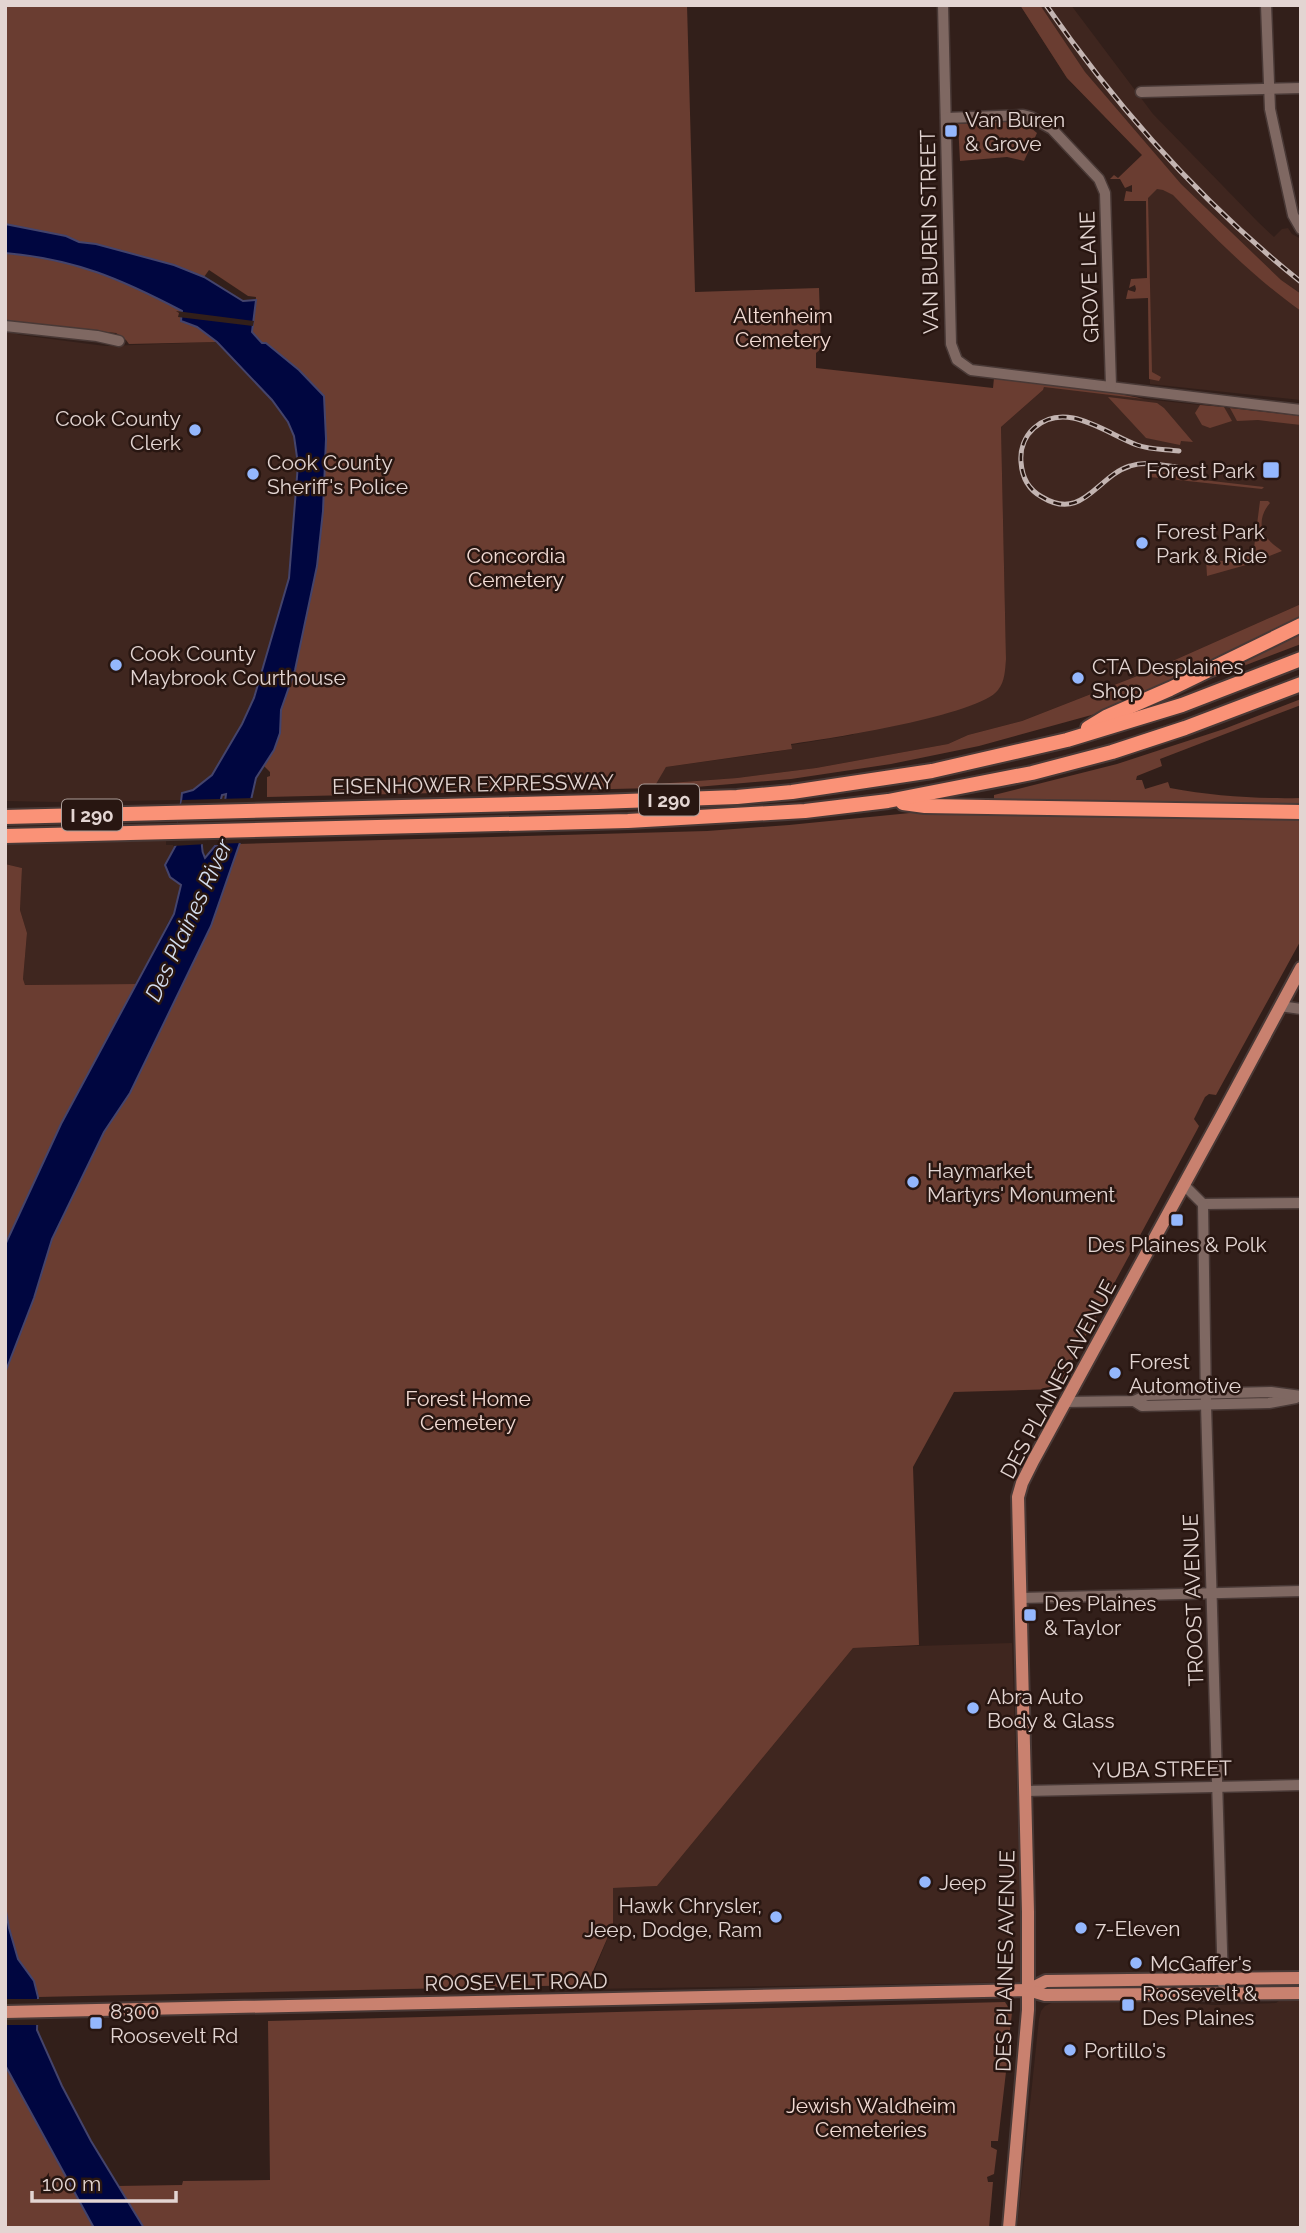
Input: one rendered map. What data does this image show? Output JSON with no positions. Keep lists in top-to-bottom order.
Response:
{
  "streets": {
    "highway": ["EISENHOWER EXPRESSWAY", "I 290"],
    "main road": ["DES PLAINES AVENUE", "ROOSEVELT ROAD"],
    "street": [
      "VAN BUREN STREET",
      "GROVE LANE",
      "TROOST AVENUE",
      "YUBA STREET"
    ]
  },
  "crossings": [
    ["VAN BUREN STREET", "GROVE LANE"],
    ["DES PLAINES AVENUE", "YUBA STREET"],
    ["DES PLAINES AVENUE", "ROOSEVELT ROAD"],
    ["TROOST AVENUE", "YUBA STREET"],
    ["TROOST AVENUE", "ROOSEVELT ROAD"]
  ],
  "water": ["Des Plaines River"],
  "parks": [
    "Altenheim Cemetery",
    "Concordia Cemetery",
    "Forest Home Cemetery",
    "Jewish Waldheim Cemeteries"
  ],
  "places": {
    "transit": [
      "Van Buren & Grove",
      "Forest Park",
      "Des Plaines & Polk",
      "Des Plaines & Taylor",
      "Roosevelt & Des Plaines",
      "8300 Roosevelt Rd"
    ],
    "other": [
      "Cook County Clerk",
      "Cook County Sheriff's Police",
      "Forest Park Park & Ride",
      "Cook County Maybrook Courthouse",
      "CTA Desplaines Shop",
      "Haymarket Martyrs' Monument",
      "Forest Automotive",
      "Abra Auto Body & Glass",
      "Jeep",
      "Hawk Chrysler, Jeep, Dodge, Ram",
      "7-Eleven",
      "McGaffer's",
      "Portillo's"
    ]
  },
  "scale_bar": "100 m"
}
